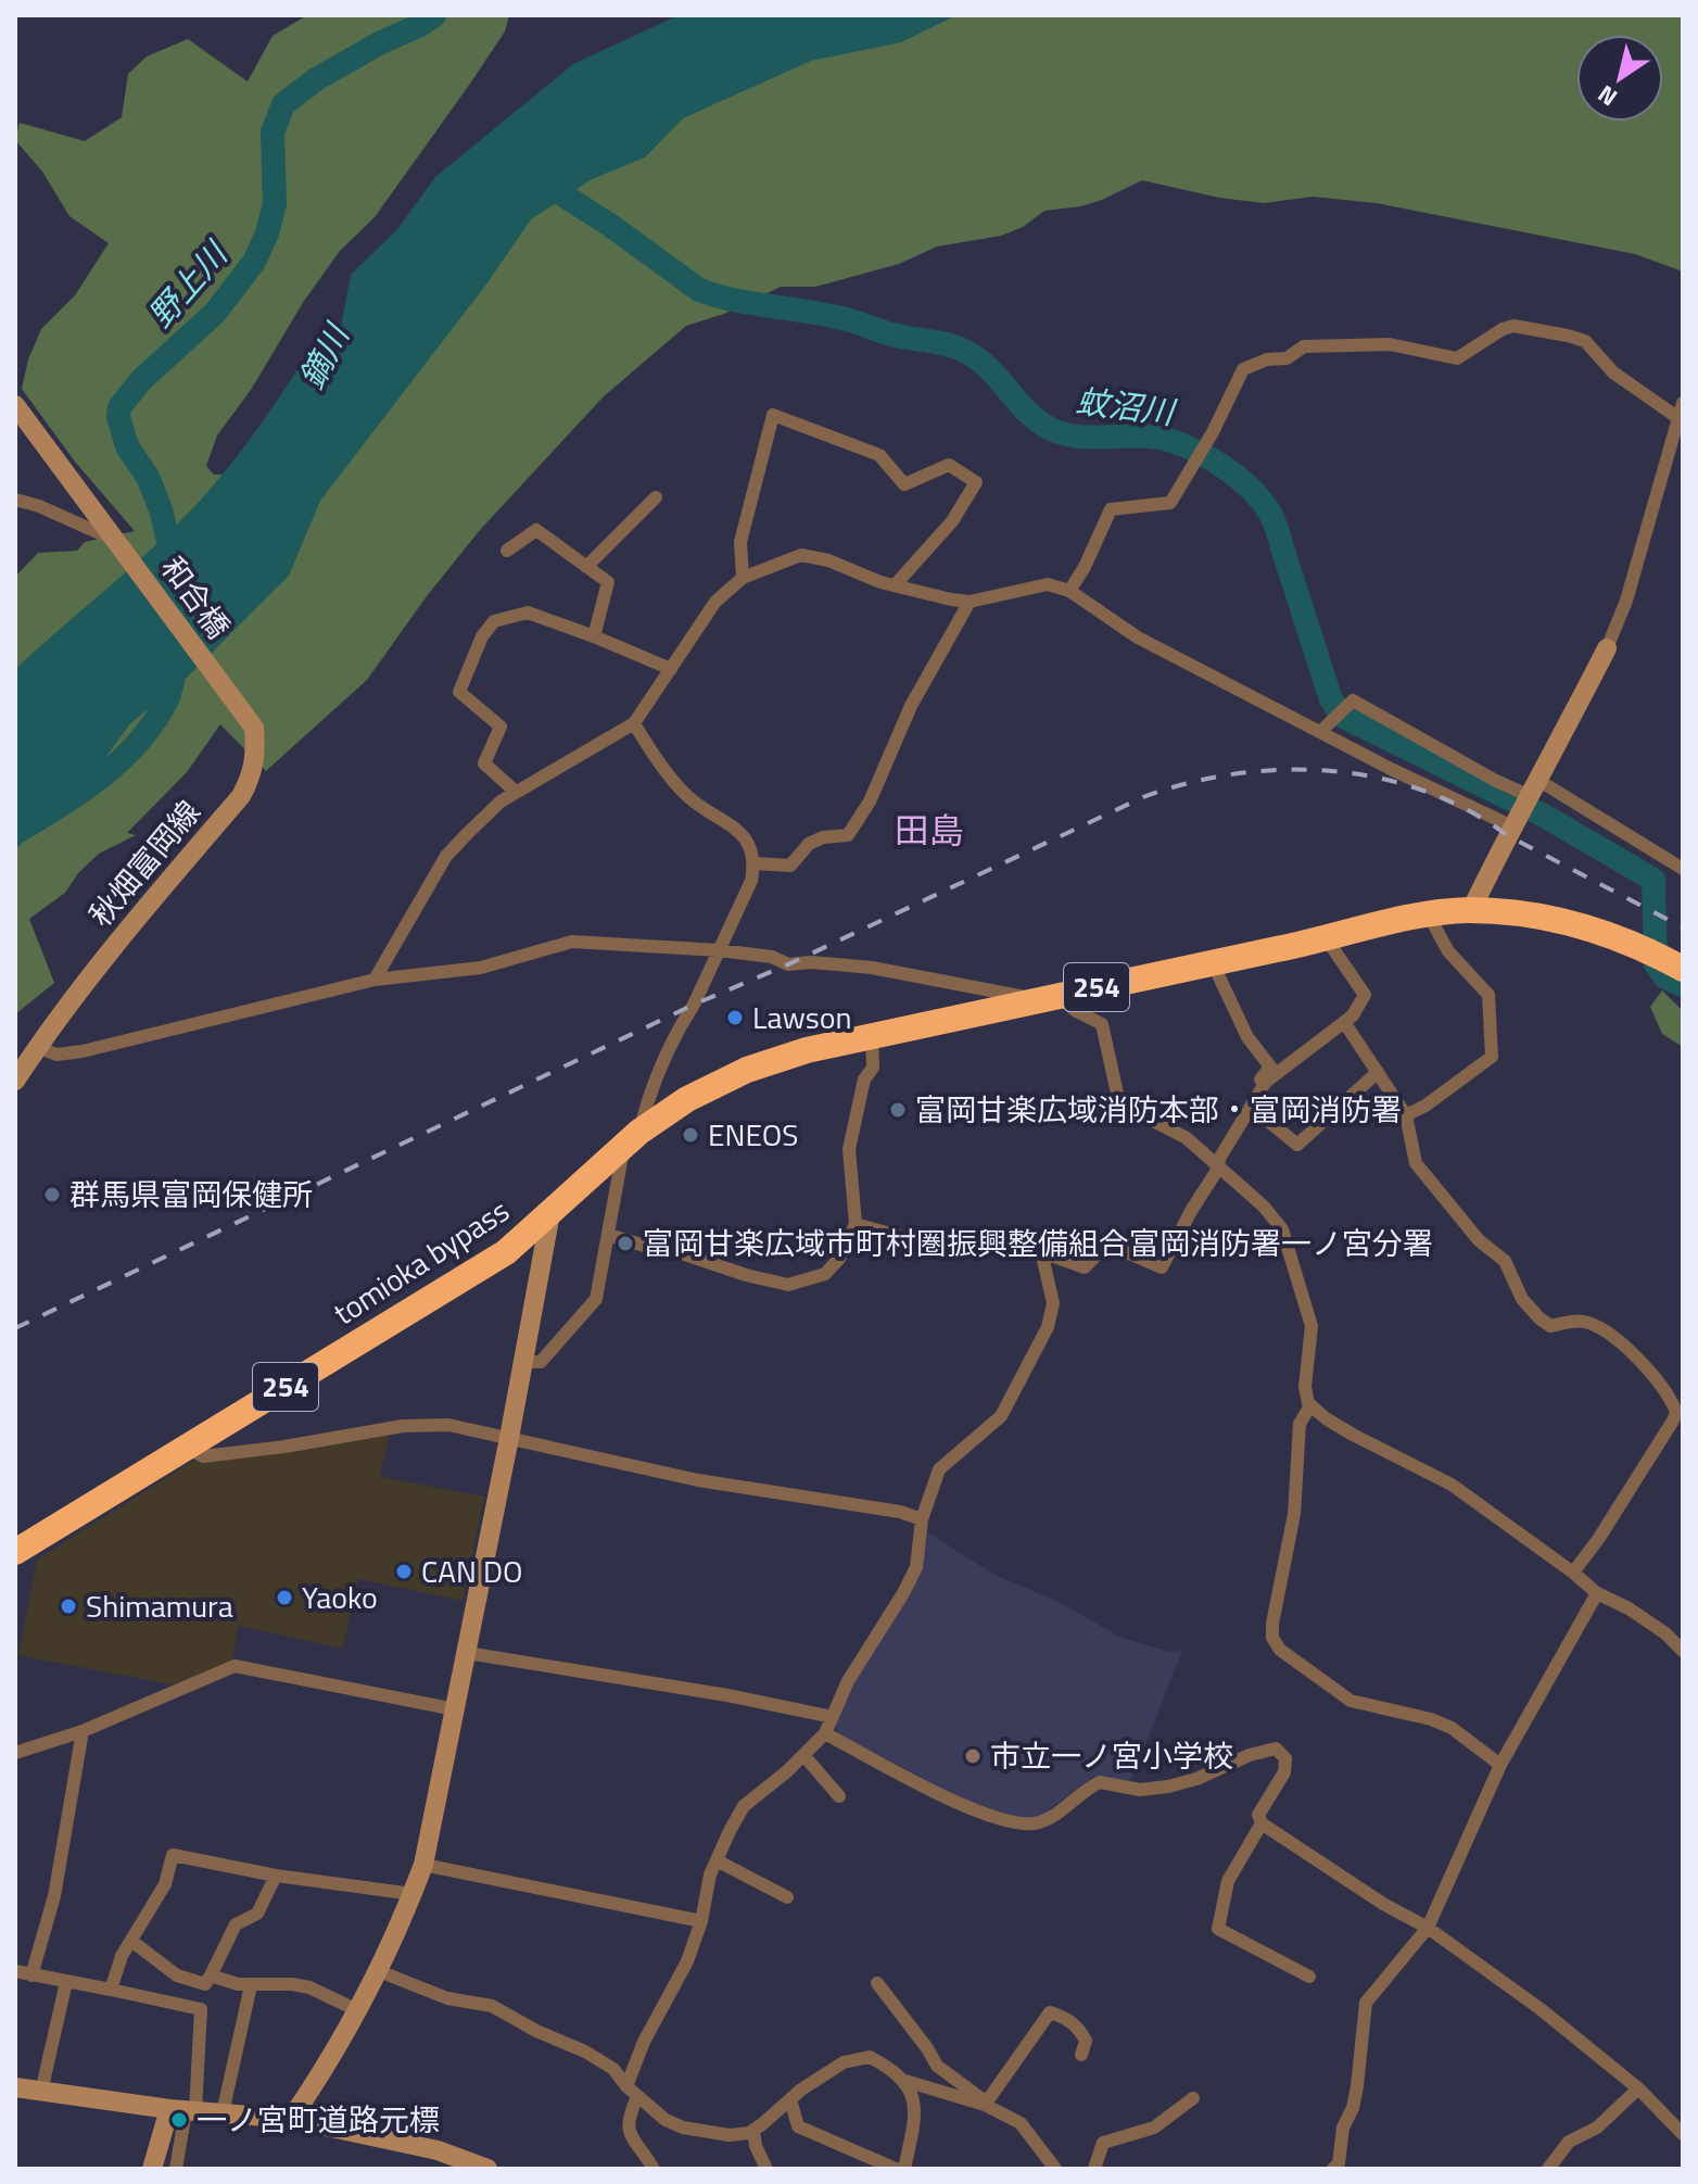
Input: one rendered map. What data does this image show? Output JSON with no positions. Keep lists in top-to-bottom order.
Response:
{
  "streets": {
    "highway": ["254", "tomioka bypass"],
    "main road": ["和合橋", "秋畑富岡線"]
  },
  "crossings": [
    ["和合橋", "秋畑富岡線"],
    ["254", "tomioka bypass"]
  ],
  "districts": ["田島"],
  "water": ["野上川", "鏑川", "蚊沼川"],
  "places": [
    "Lawson",
    "富岡甘楽広域消防本部・富岡消防署",
    "ENEOS",
    "群馬県富岡保健所",
    "富岡甘楽広域市町村圏振興整備組合富岡消防署一ノ宮分署",
    "CAN DO",
    "Yaoko",
    "Shimamura",
    "市立一ノ宮小学校",
    "一ノ宮町道路元標"
  ],
  "north": "bottom left"
}
